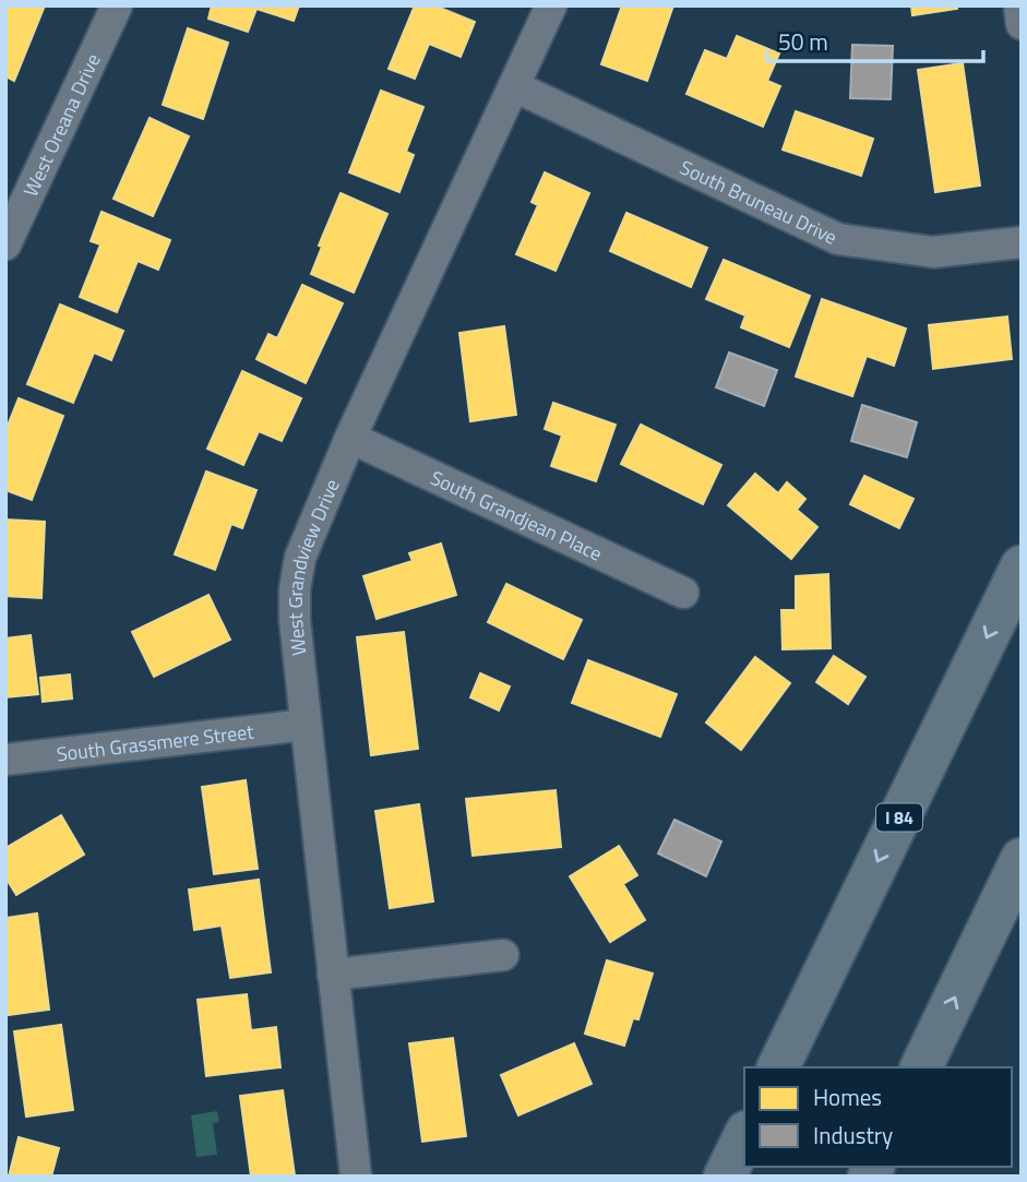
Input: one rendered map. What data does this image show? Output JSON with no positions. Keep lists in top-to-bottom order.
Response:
{
  "streets": {
    "highway": ["I 84"],
    "street": [
      "West Oreana Drive",
      "South Bruneau Drive",
      "South Grandjean Place",
      "West Grandview Drive",
      "South Grassmere Street"
    ]
  },
  "crossings": [
    ["South Bruneau Drive", "West Grandview Drive"],
    ["South Grandjean Place", "West Grandview Drive"],
    ["West Grandview Drive", "South Grassmere Street"]
  ],
  "legend": ["Homes", "Industry"],
  "scale_bar": "50 m"
}
